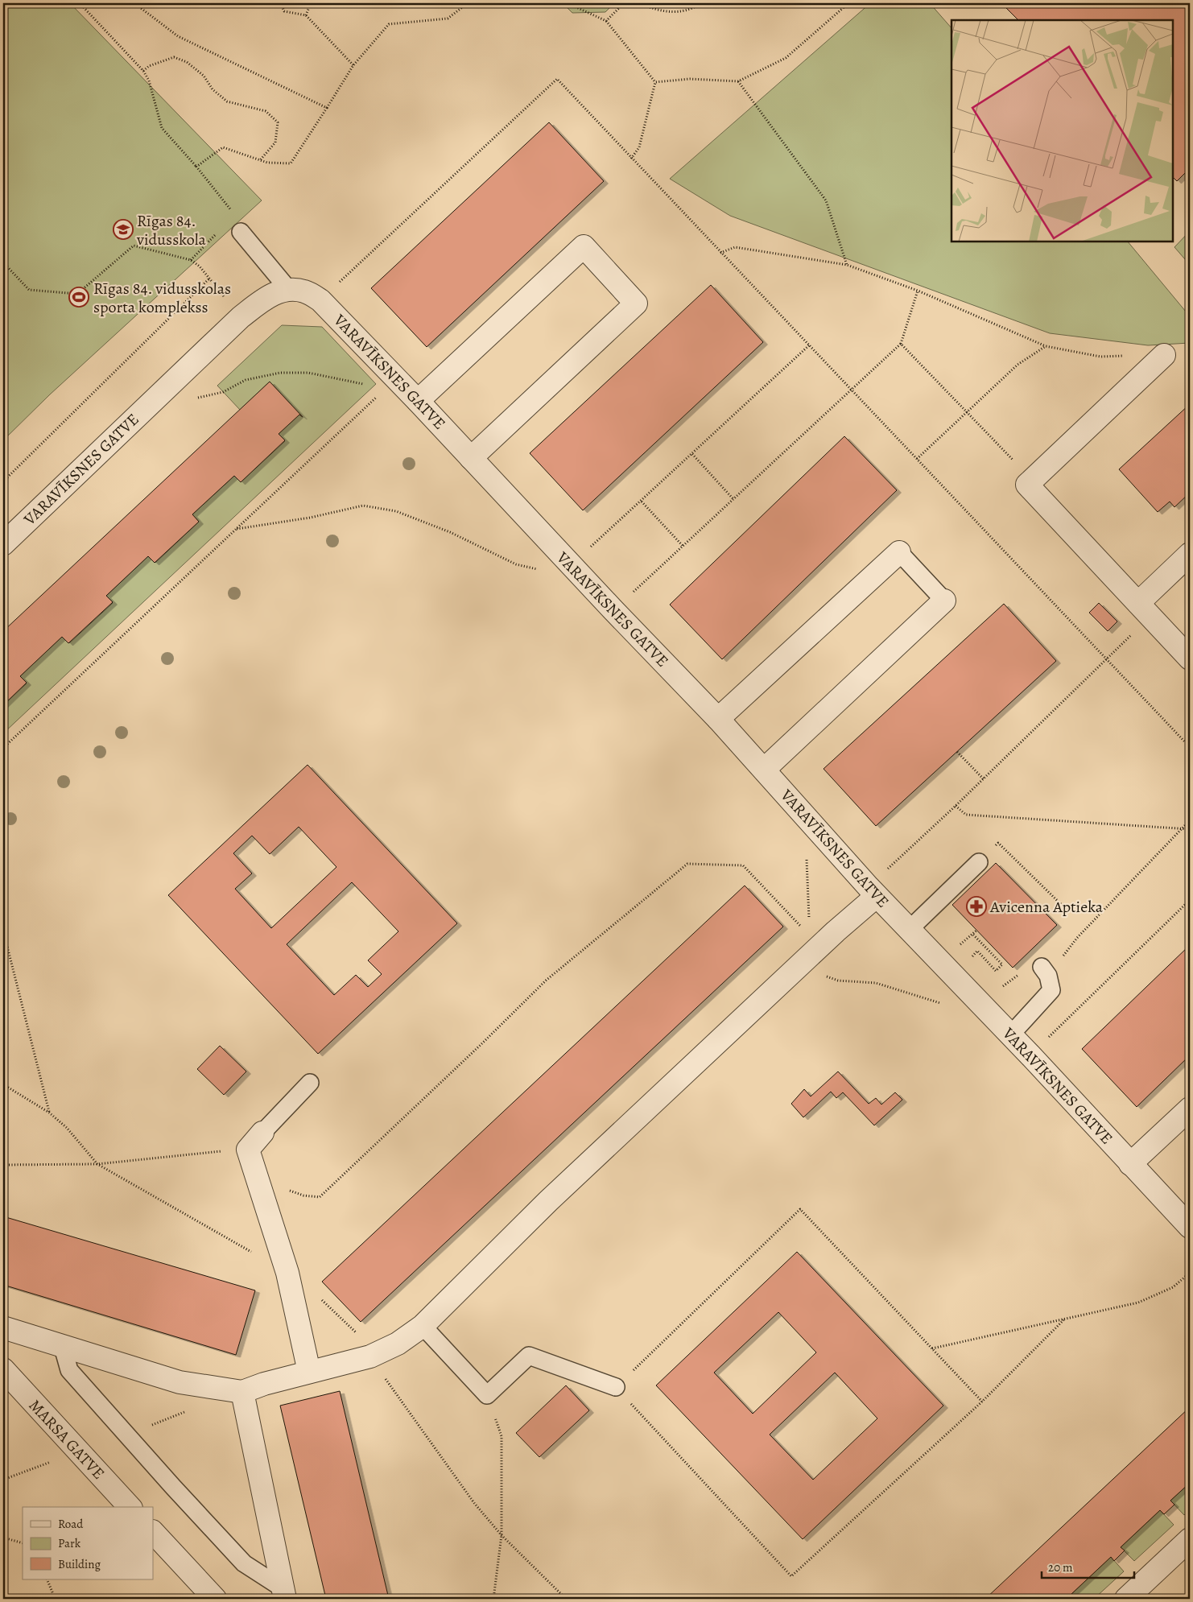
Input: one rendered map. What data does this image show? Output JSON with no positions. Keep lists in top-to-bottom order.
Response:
{
  "streets": {
    "street": ["VARAVĪKSNES GATVE", "MARSA GATVE"]
  },
  "places": {
    "school or university": ["Rīgas 84. vidusskola"],
    "sports": ["Rīgas 84. vidusskolas sporta komplekss"],
    "pharmacy": ["Avicenna Aptieka"]
  },
  "legend": ["Road", "Park", "Building"],
  "scale_bar": "20 m"
}
